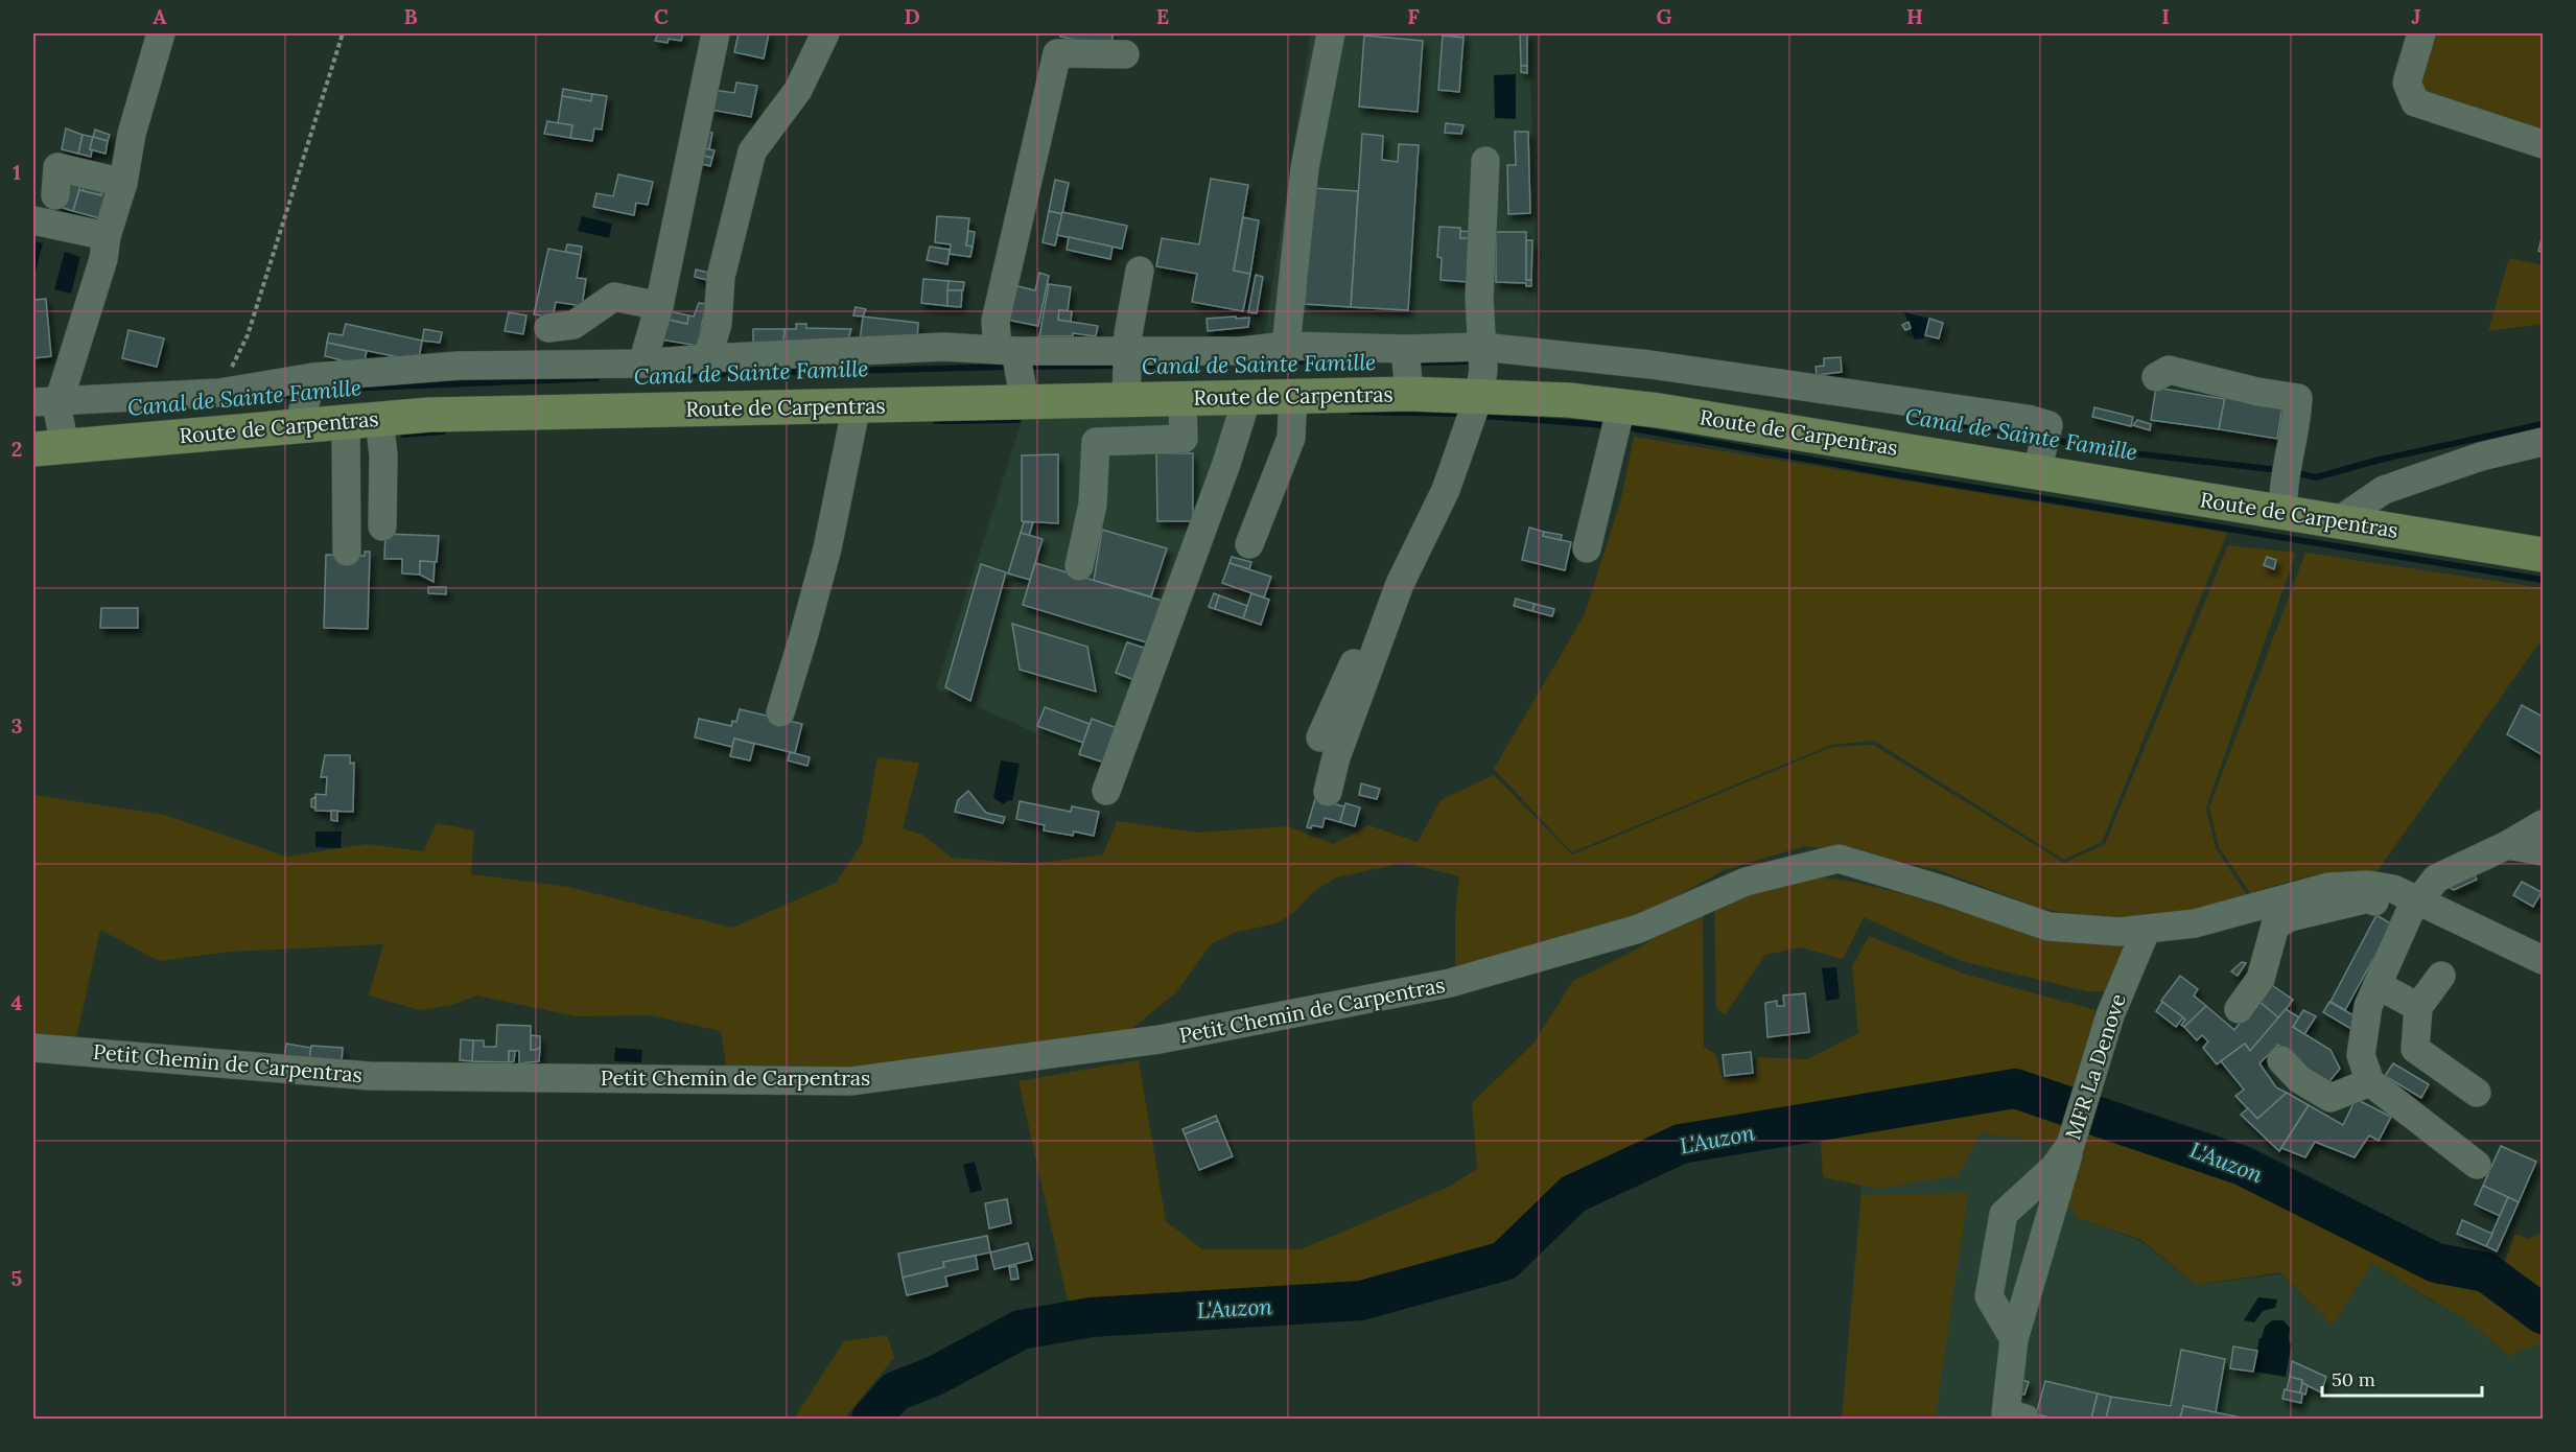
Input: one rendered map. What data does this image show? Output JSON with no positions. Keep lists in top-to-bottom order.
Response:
{
  "streets": {
    "main road": ["Route de Carpentras"],
    "street": ["Petit Chemin de Carpentras", "MFR La Denove"]
  },
  "water": ["Canal de Sainte Famille", "L'Auzon"],
  "scale_bar": "50 m",
  "grid": {
    "columns": [
      "A",
      "B",
      "C",
      "D",
      "E",
      "F",
      "G",
      "H",
      "I",
      "J"
    ],
    "rows": [
      "1",
      "2",
      "3",
      "4",
      "5"
    ]
  }
}
